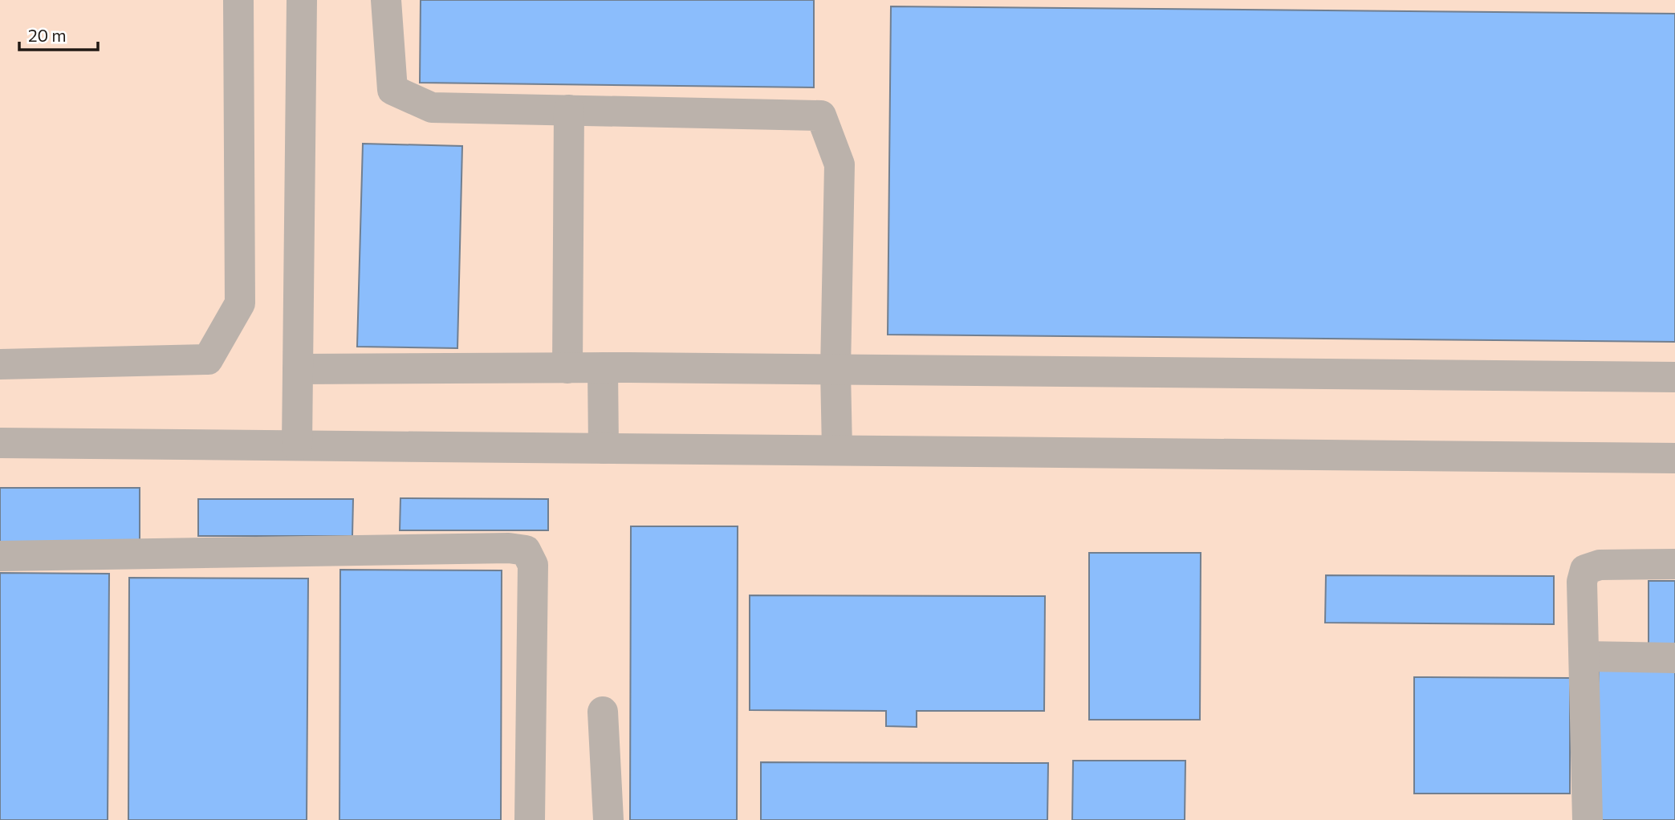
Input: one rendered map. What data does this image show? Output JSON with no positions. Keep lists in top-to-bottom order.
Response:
{
  "scale_bar": "20 m"
}
